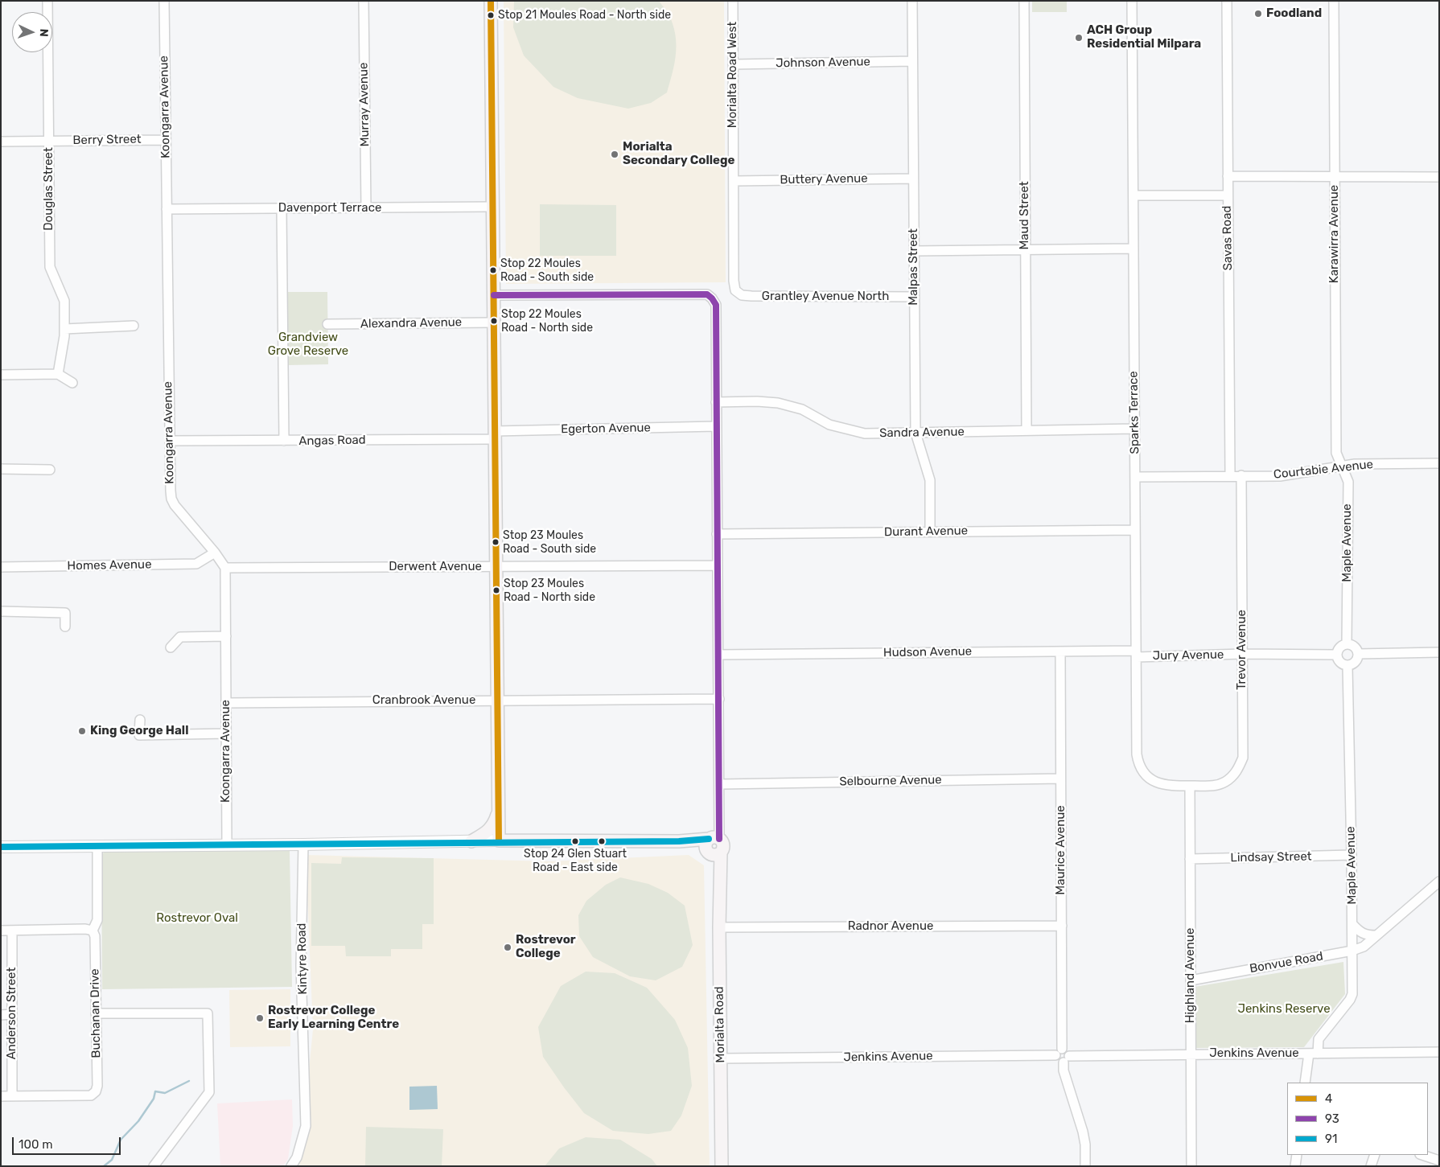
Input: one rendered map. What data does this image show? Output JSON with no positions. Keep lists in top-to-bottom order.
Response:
{
  "streets": {
    "main road": ["Morialta Road"],
    "street": [
      "Johnson Avenue",
      "Morialta Road West",
      "Murray Avenue",
      "Koongarra Avenue",
      "Berry Street",
      "Buttery Avenue",
      "Douglas Street",
      "Davenport Terrace",
      "Maud Street",
      "Karawirra Avenue",
      "Savas Road",
      "Malpas Street",
      "Grantley Avenue North",
      "Alexandra Avenue",
      "Sparks Terrace",
      "Egerton Avenue",
      "Sandra Avenue",
      "Angas Road",
      "Courtabie Avenue",
      "Durant Avenue",
      "Maple Avenue",
      "Homes Avenue",
      "Derwent Avenue",
      "Trevor Avenue",
      "Hudson Avenue",
      "Jury Avenue",
      "Cranbrook Avenue",
      "Selbourne Avenue",
      "Maurice Avenue",
      "Lindsay Street",
      "Radnor Avenue",
      "Kintyre Road",
      "Bonvue Road",
      "Highland Avenue",
      "Anderson Street",
      "Buchanan Drive",
      "Jenkins Avenue"
    ]
  },
  "crossings": [
    ["Johnson Avenue", "Morialta Road West"],
    ["Johnson Avenue", "Malpas Street"],
    ["Morialta Road West", "Buttery Avenue"],
    ["Morialta Road West", "Grantley Avenue North"],
    ["Murray Avenue", "Davenport Terrace"],
    ["Koongarra Avenue", "Berry Street"],
    ["Koongarra Avenue", "Davenport Terrace"],
    ["Koongarra Avenue", "Angas Road"],
    ["Koongarra Avenue", "Homes Avenue"],
    ["Koongarra Avenue", "Derwent Avenue"],
    ["Koongarra Avenue", "Cranbrook Avenue"],
    ["Berry Street", "Douglas Street"],
    ["Buttery Avenue", "Malpas Street"],
    ["Maud Street", "Sandra Avenue"],
    ["Karawirra Avenue", "Courtabie Avenue"],
    ["Karawirra Avenue", "Maple Avenue"],
    ["Savas Road", "Courtabie Avenue"],
    ["Malpas Street", "Grantley Avenue North"],
    ["Malpas Street", "Sandra Avenue"],
    ["Malpas Street", "Durant Avenue"],
    ["Sparks Terrace", "Sandra Avenue"],
    ["Sparks Terrace", "Courtabie Avenue"],
    ["Sparks Terrace", "Durant Avenue"],
    ["Sparks Terrace", "Trevor Avenue"],
    ["Sparks Terrace", "Hudson Avenue"],
    ["Sparks Terrace", "Jury Avenue"],
    ["Sparks Terrace", "Highland Avenue"],
    ["Egerton Avenue", "Angas Road"],
    ["Egerton Avenue", "Morialta Road"],
    ["Sandra Avenue", "Morialta Road"],
    ["Courtabie Avenue", "Maple Avenue"],
    ["Courtabie Avenue", "Trevor Avenue"],
    ["Durant Avenue", "Morialta Road"],
    ["Maple Avenue", "Jury Avenue"],
    ["Maple Avenue", "Lindsay Street"],
    ["Maple Avenue", "Bonvue Road"],
    ["Maple Avenue", "Jenkins Avenue"],
    ["Derwent Avenue", "Morialta Road"],
    ["Trevor Avenue", "Jury Avenue"],
    ["Trevor Avenue", "Highland Avenue"],
    ["Hudson Avenue", "Jury Avenue"],
    ["Hudson Avenue", "Maurice Avenue"],
    ["Hudson Avenue", "Morialta Road"],
    ["Cranbrook Avenue", "Morialta Road"],
    ["Selbourne Avenue", "Maurice Avenue"],
    ["Selbourne Avenue", "Morialta Road"],
    ["Maurice Avenue", "Radnor Avenue"],
    ["Maurice Avenue", "Jenkins Avenue"],
    ["Lindsay Street", "Highland Avenue"],
    ["Radnor Avenue", "Morialta Road"],
    ["Bonvue Road", "Highland Avenue"],
    ["Highland Avenue", "Jenkins Avenue"],
    ["Anderson Street", "Buchanan Drive"],
    ["Morialta Road", "Jenkins Avenue"]
  ],
  "parks": ["Grandview Grove Reserve", "Rostrevor Oval", "Jenkins Reserve"],
  "places": [
    "Foodland",
    "Stop 21 Moules Road - North side",
    "ACH Group Residential Milpara",
    "Morialta Secondary College",
    "Stop 22 Moules Road - South side",
    "Stop 22 Moules Road - North side",
    "Stop 23 Moules Road - South side",
    "Stop 23 Moules Road - North side",
    "King George Hall",
    "Stop 24 Glen Stuart Road - East side",
    "Rostrevor College",
    "Rostrevor College Early Learning Centre"
  ],
  "lines": ["transit line 4", "transit line 93", "transit line 91"],
  "legend": ["4", "93", "91"],
  "scale_bar": "100 m",
  "north": "right"
}
